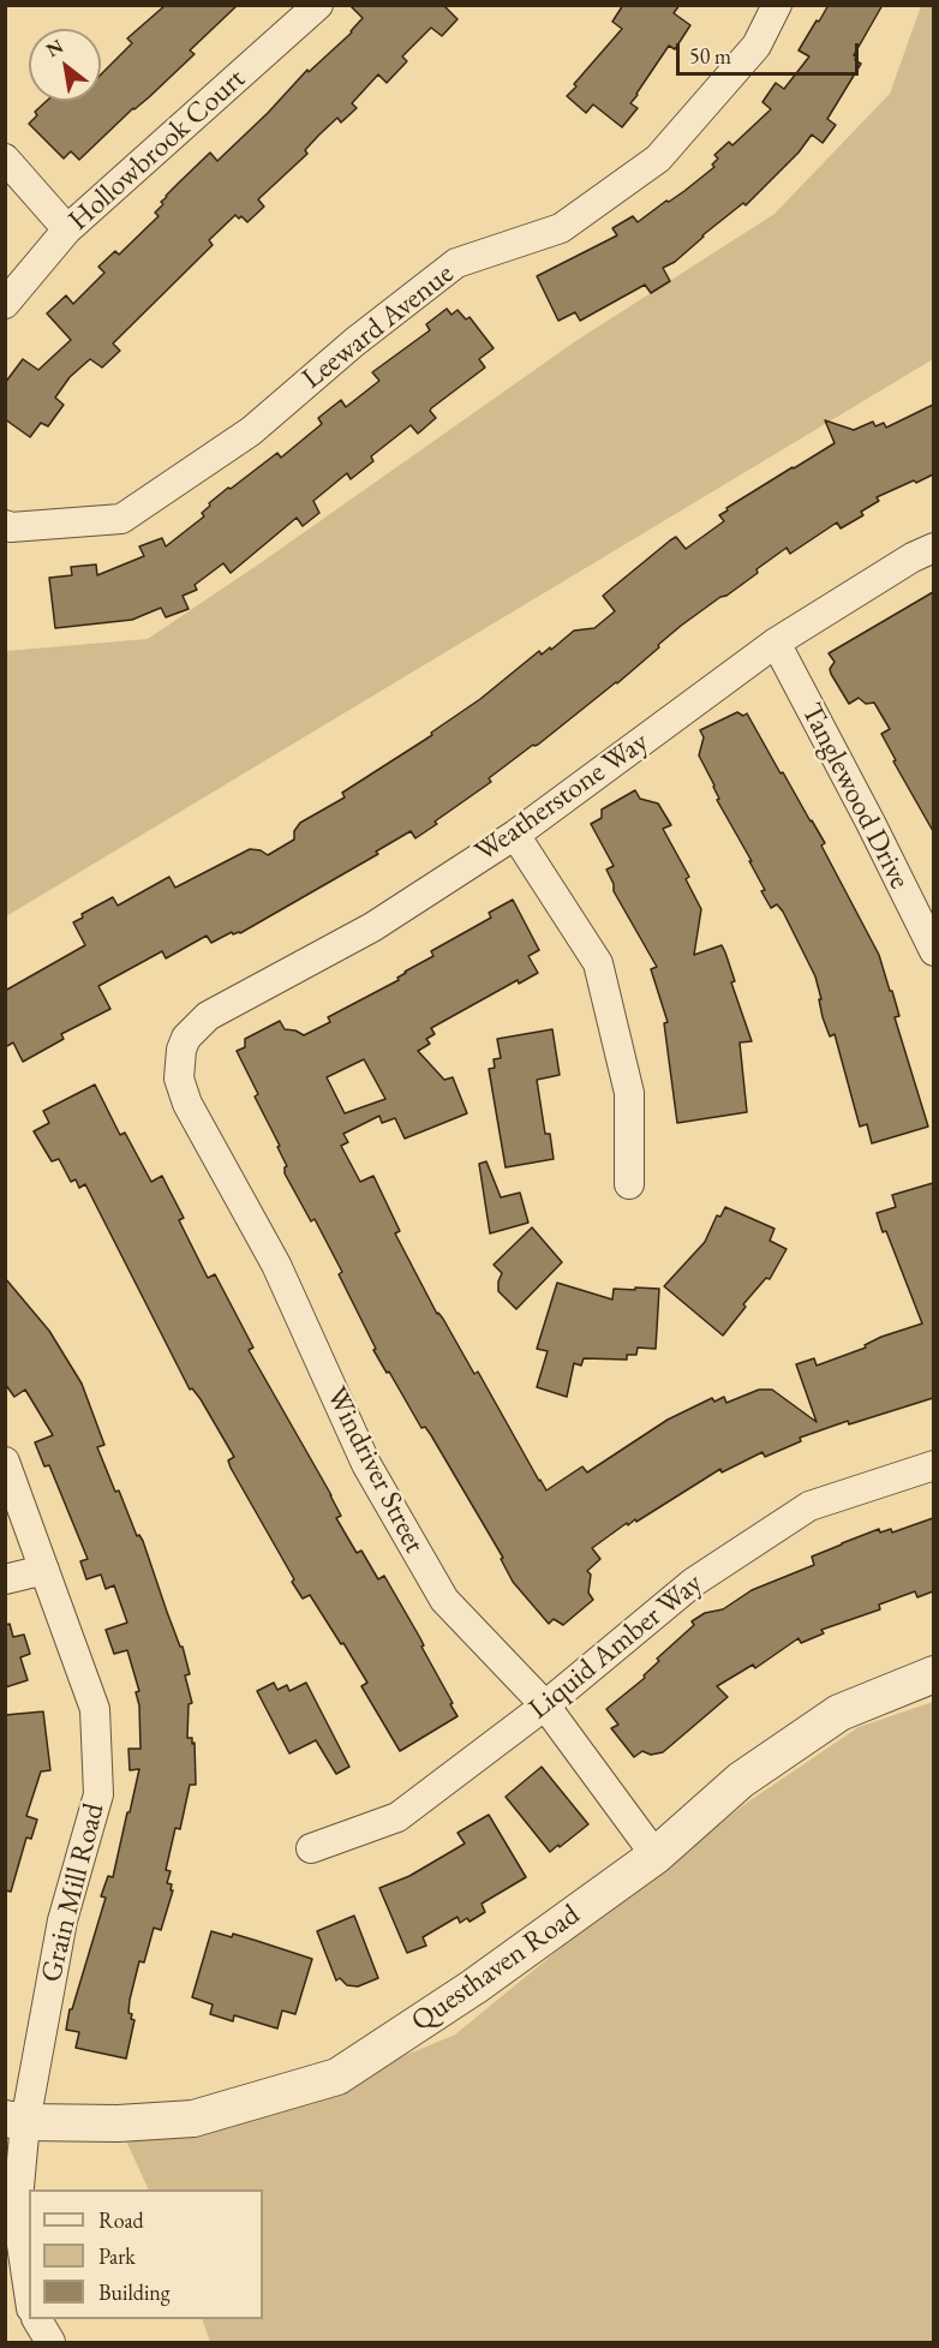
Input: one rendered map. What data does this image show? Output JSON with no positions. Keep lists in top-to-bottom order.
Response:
{
  "streets": {
    "street": [
      "Hollowbrook Court",
      "Leeward Avenue",
      "Tanglewood Drive",
      "Weatherstone Way",
      "Windriver Street",
      "Liquid Amber Way",
      "Grain Mill Road",
      "Questhaven Road"
    ]
  },
  "crossings": [
    ["Tanglewood Drive", "Weatherstone Way"],
    ["Weatherstone Way", "Windriver Street"],
    ["Windriver Street", "Liquid Amber Way"],
    ["Windriver Street", "Questhaven Road"],
    ["Grain Mill Road", "Questhaven Road"]
  ],
  "legend": ["Road", "Park", "Building"],
  "scale_bar": "50 m",
  "north": "top left"
}
